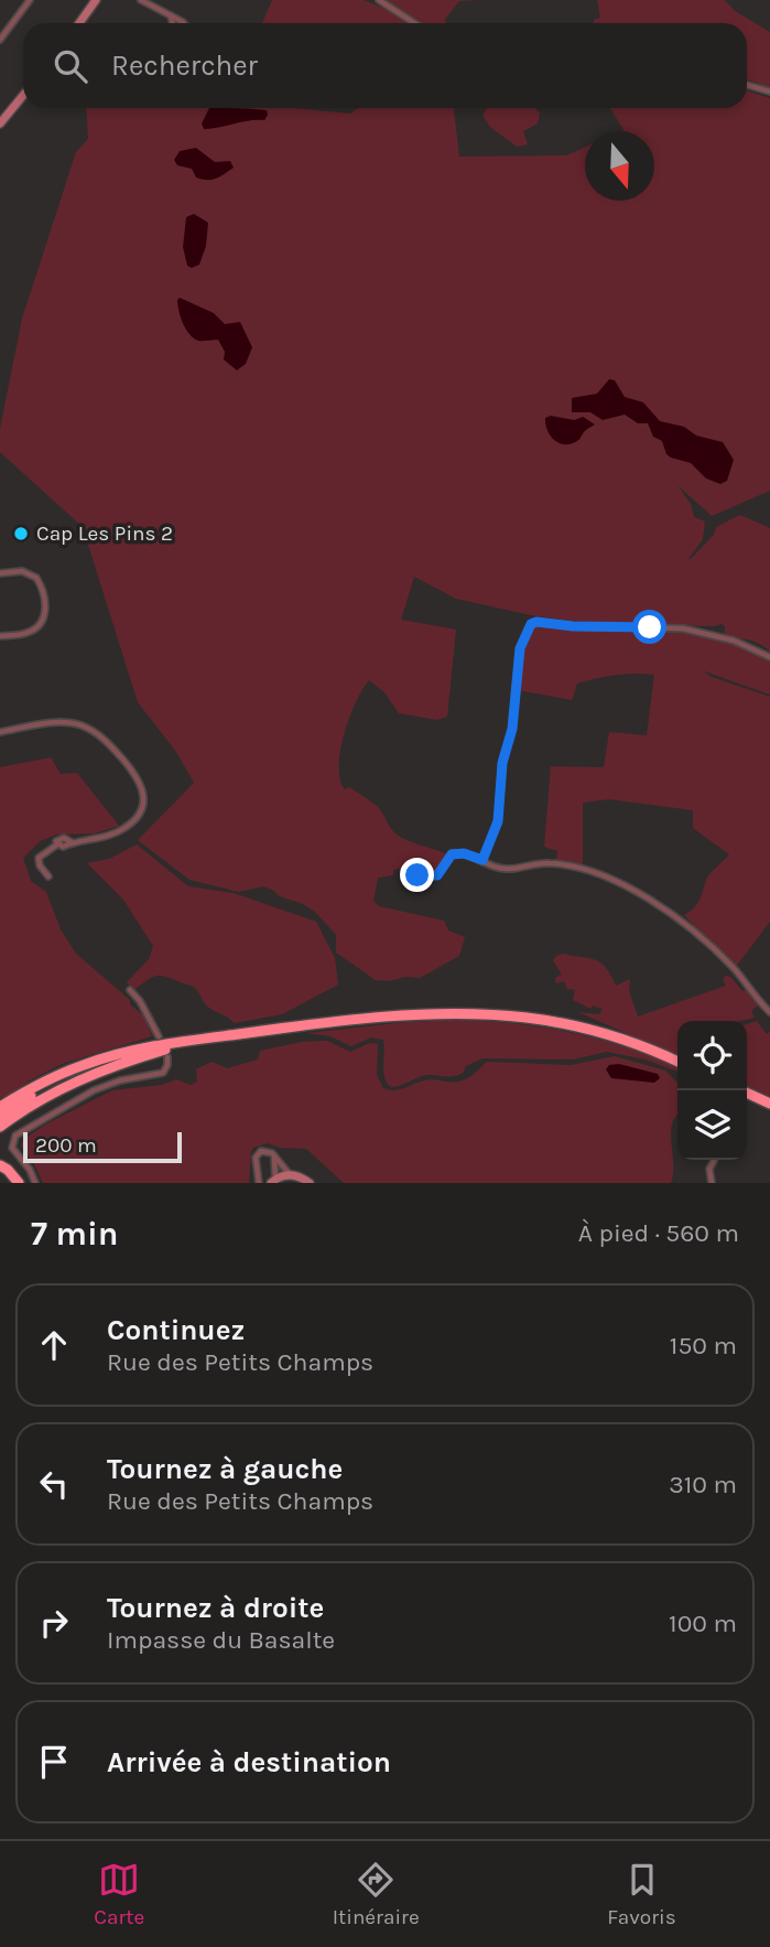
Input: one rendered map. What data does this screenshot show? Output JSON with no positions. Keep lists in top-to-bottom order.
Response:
{
  "places": ["Cap Les Pins 2"],
  "scale_bar": "200 m",
  "north": "bottom",
  "page": {
    "search": "Rechercher",
    "scale": "200 m",
    "heading": ["7 min", "À pied · 560 m"],
    "list": [
      ["Continuez", "Rue des Petits Champs", "150 m"],
      ["Tournez à gauche", "Rue des Petits Champs", "310 m"],
      ["Tournez à droite", "Impasse du Basalte", "100 m"],
      "Arrivée à destination"
    ],
    "nav": ["Carte", "Itinéraire", "Favoris"]
  }
}
